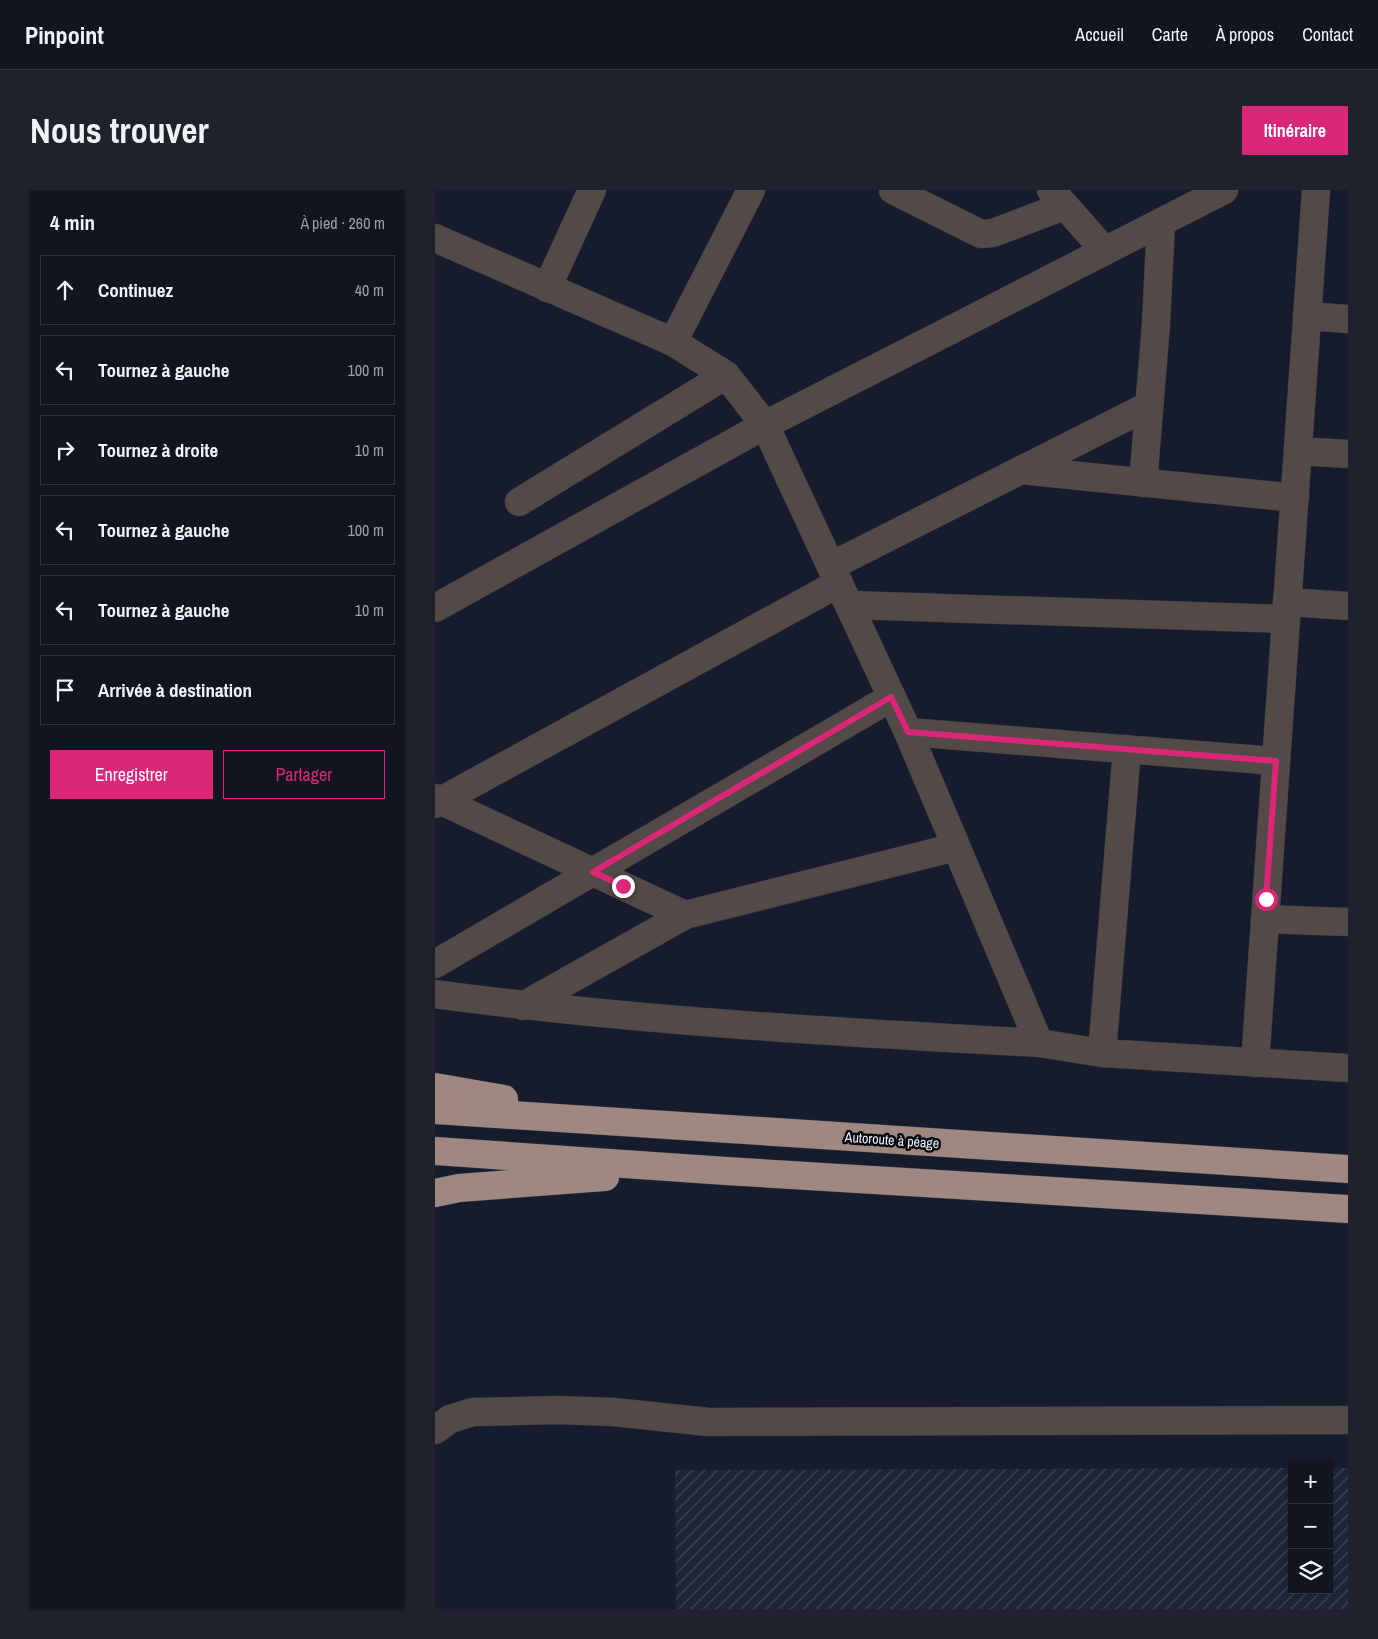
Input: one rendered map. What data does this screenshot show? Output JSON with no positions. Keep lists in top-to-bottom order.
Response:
{
  "streets": {
    "highway": ["Autoroute à péage"]
  },
  "page": {
    "header": "Pinpoint",
    "nav": [
      "Accueil",
      "Carte",
      "À propos",
      "Contact"
    ],
    "buttons": [
      "Itinéraire",
      ["Enregistrer", "Partager"]
    ],
    "title": "Nous trouver",
    "heading": ["4 min", "À pied · 260 m"],
    "list": [
      ["Continuez", "40 m"],
      ["Tournez à gauche", "100 m"],
      ["Tournez à droite", "10 m"],
      ["Tournez à gauche", "100 m"],
      ["Tournez à gauche", "10 m"],
      "Arrivée à destination"
    ],
    "map_buttons": ["+", "−"]
  }
}
